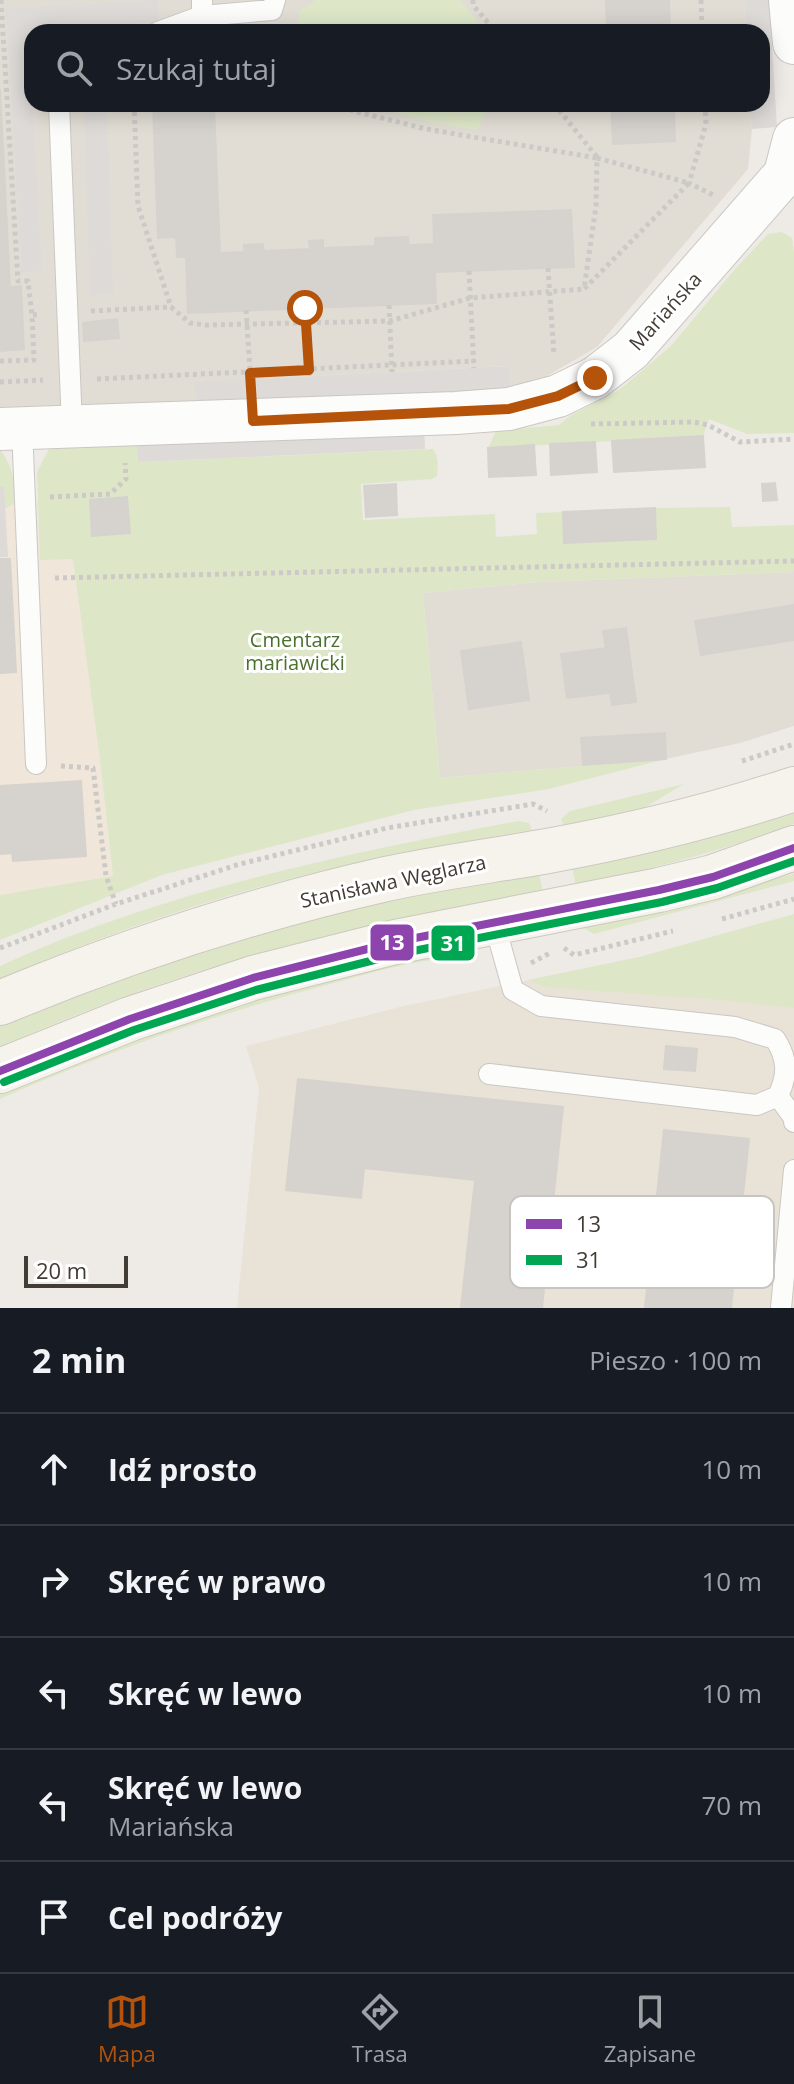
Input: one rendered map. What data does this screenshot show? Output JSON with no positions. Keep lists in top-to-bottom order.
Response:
{
  "streets": {
    "street": ["Mariańska", "Stanisława Węglarza"]
  },
  "parks": ["Cmentarz mariawicki"],
  "lines": ["transit line 13", "transit line 31"],
  "legend": ["13", "31"],
  "scale_bar": "20 m",
  "page": {
    "search": "Szukaj tutaj",
    "scale": "20 m",
    "heading": ["2 min", "Pieszo · 100 m"],
    "list": [
      ["Idź prosto", "10 m"],
      ["Skręć w prawo", "10 m"],
      ["Skręć w lewo", "10 m"],
      ["Skręć w lewo", "Mariańska", "70 m"],
      "Cel podróży"
    ],
    "nav": ["Mapa", "Trasa", "Zapisane"]
  }
}
